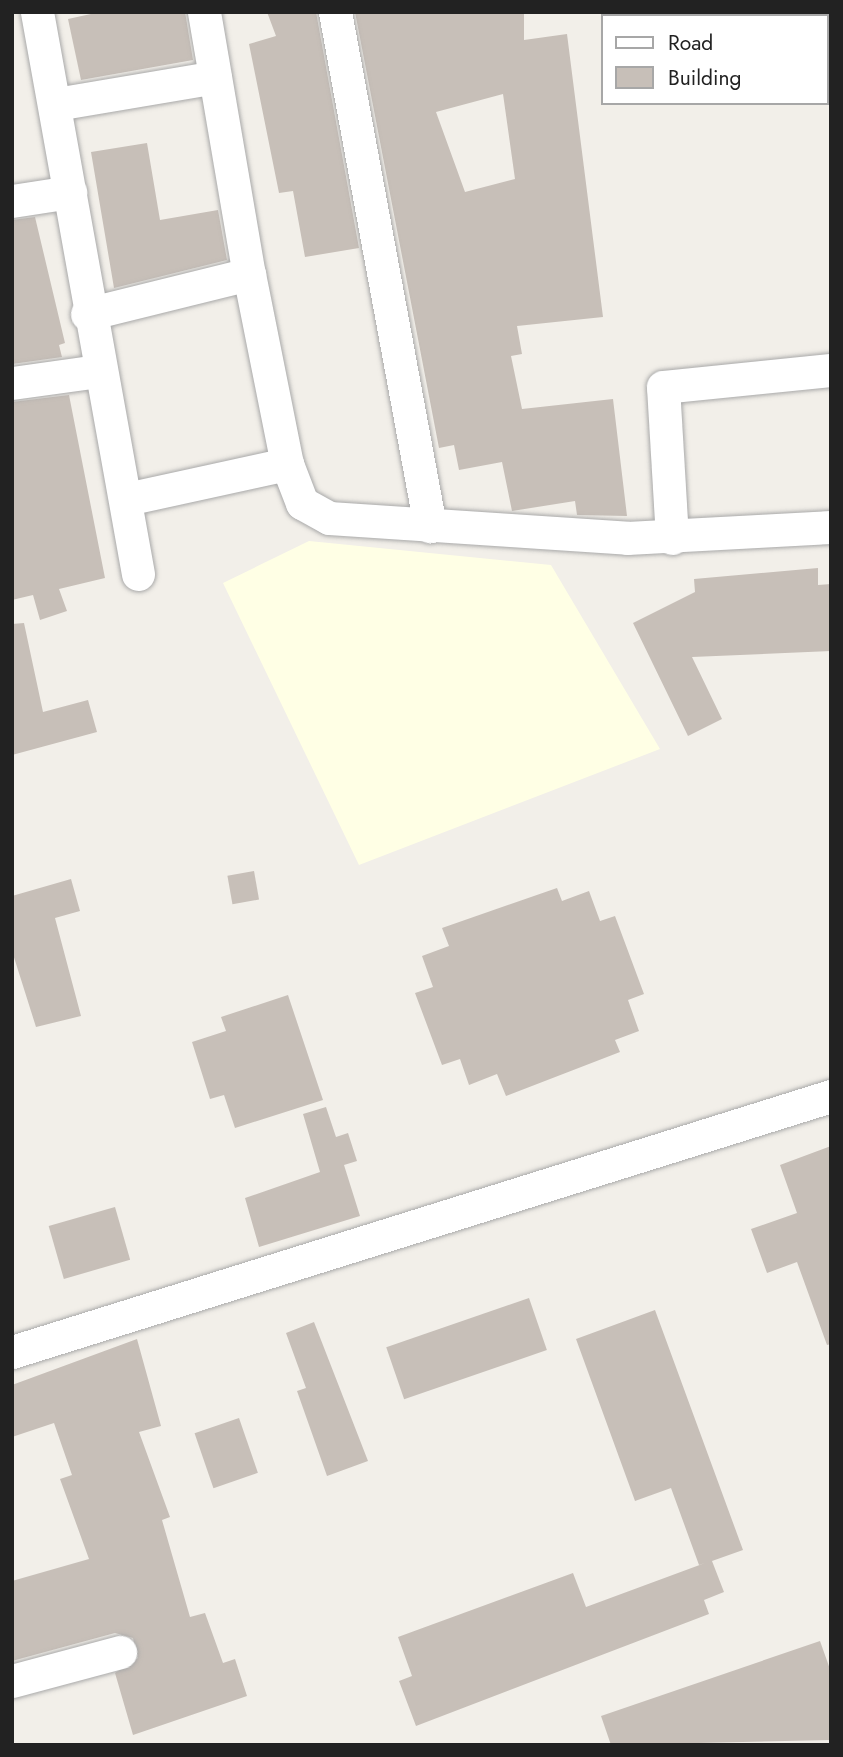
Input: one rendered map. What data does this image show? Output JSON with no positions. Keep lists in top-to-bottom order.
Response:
{
  "legend": ["Road", "Building"]
}
